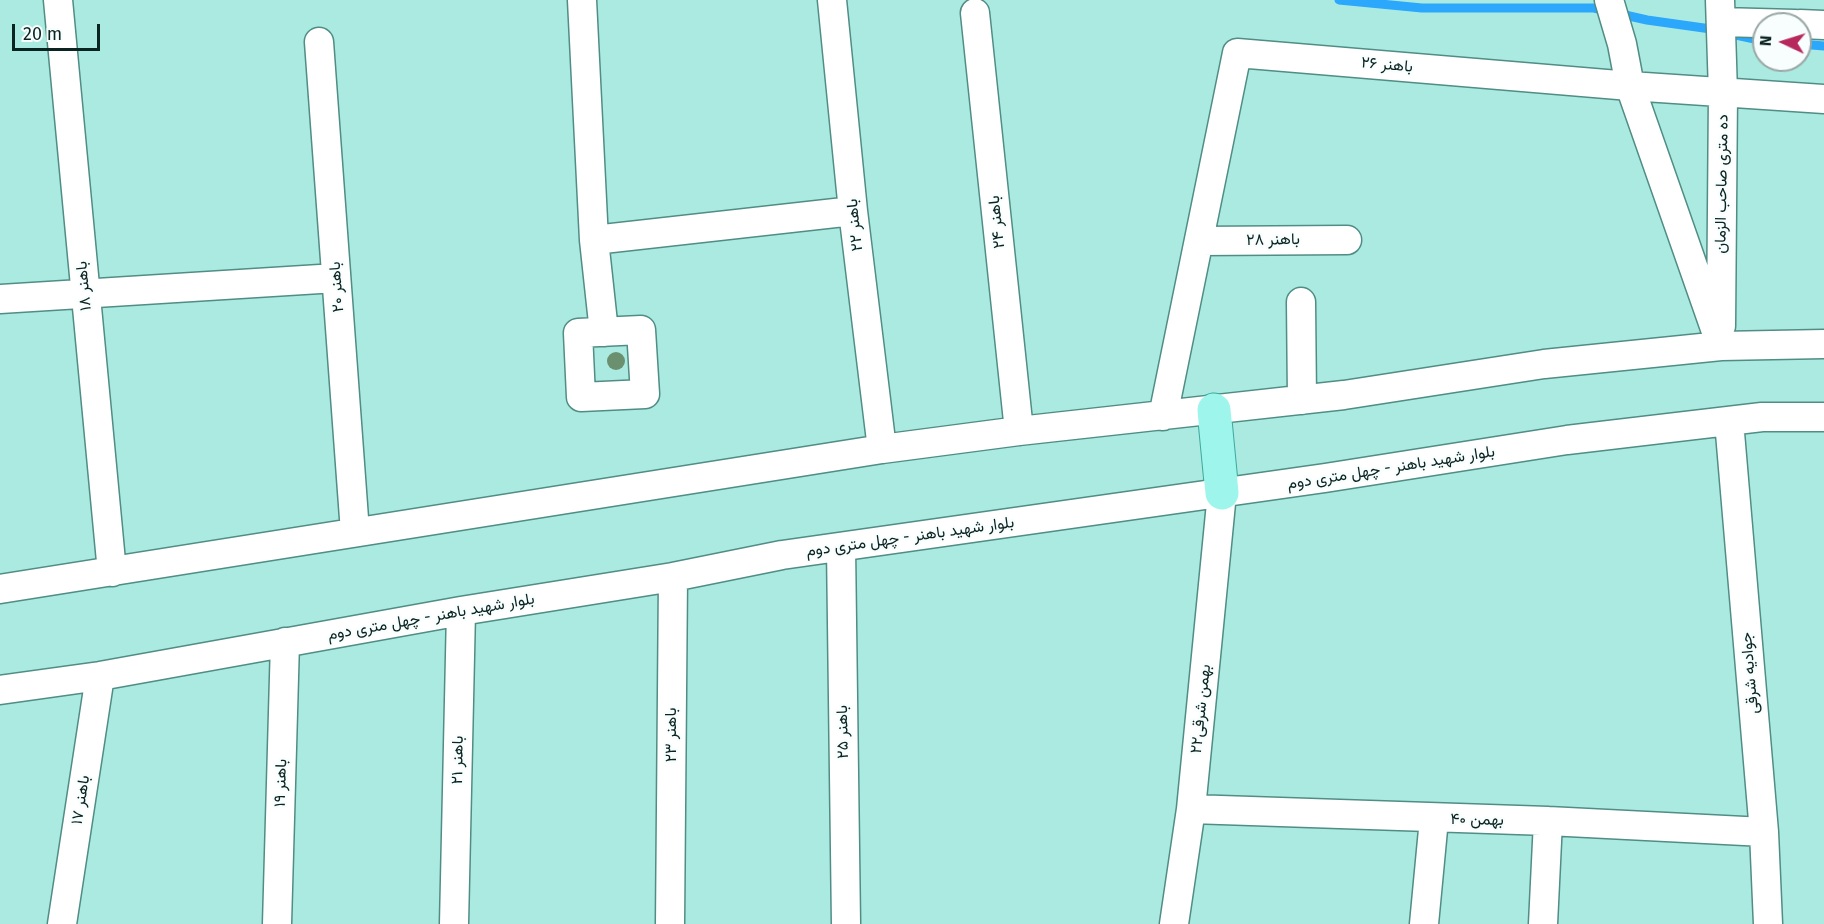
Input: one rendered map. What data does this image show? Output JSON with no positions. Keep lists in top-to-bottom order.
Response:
{
  "streets": {
    "street": [
      "باهنر ۲۶",
      "ده متری صاحب الزمان",
      "باهنر ۲۴",
      "باهنر ۲۲",
      "باهنر ۲۸",
      "باهنر ۱۸",
      "باهنر ۲۰",
      "بلوار شهید باهنر - چهل متری دوم",
      "جوادیه شرقی",
      "۲۲بهمن شرقی",
      "باهنر ۲۵",
      "باهنر ۲۳",
      "باهنر ۲۱",
      "باهنر ۱۹",
      "باهنر ۱۷",
      "بهمن ۴۰"
    ]
  },
  "crossings": [
    ["باهنر ۲۶", "باهنر ۲۸"],
    ["بلوار شهید باهنر - چهل متری دوم", "جوادیه شرقی"],
    ["بلوار شهید باهنر - چهل متری دوم", "۲۲بهمن شرقی"],
    ["بلوار شهید باهنر - چهل متری دوم", "باهنر ۲۵"],
    ["بلوار شهید باهنر - چهل متری دوم", "باهنر ۲۳"],
    ["بلوار شهید باهنر - چهل متری دوم", "باهنر ۲۱"],
    ["بلوار شهید باهنر - چهل متری دوم", "باهنر ۱۹"],
    ["بلوار شهید باهنر - چهل متری دوم", "باهنر ۱۷"],
    ["جوادیه شرقی", "بهمن ۴۰"],
    ["۲۲بهمن شرقی", "بهمن ۴۰"]
  ],
  "scale_bar": "20 m",
  "north": "left"
}
